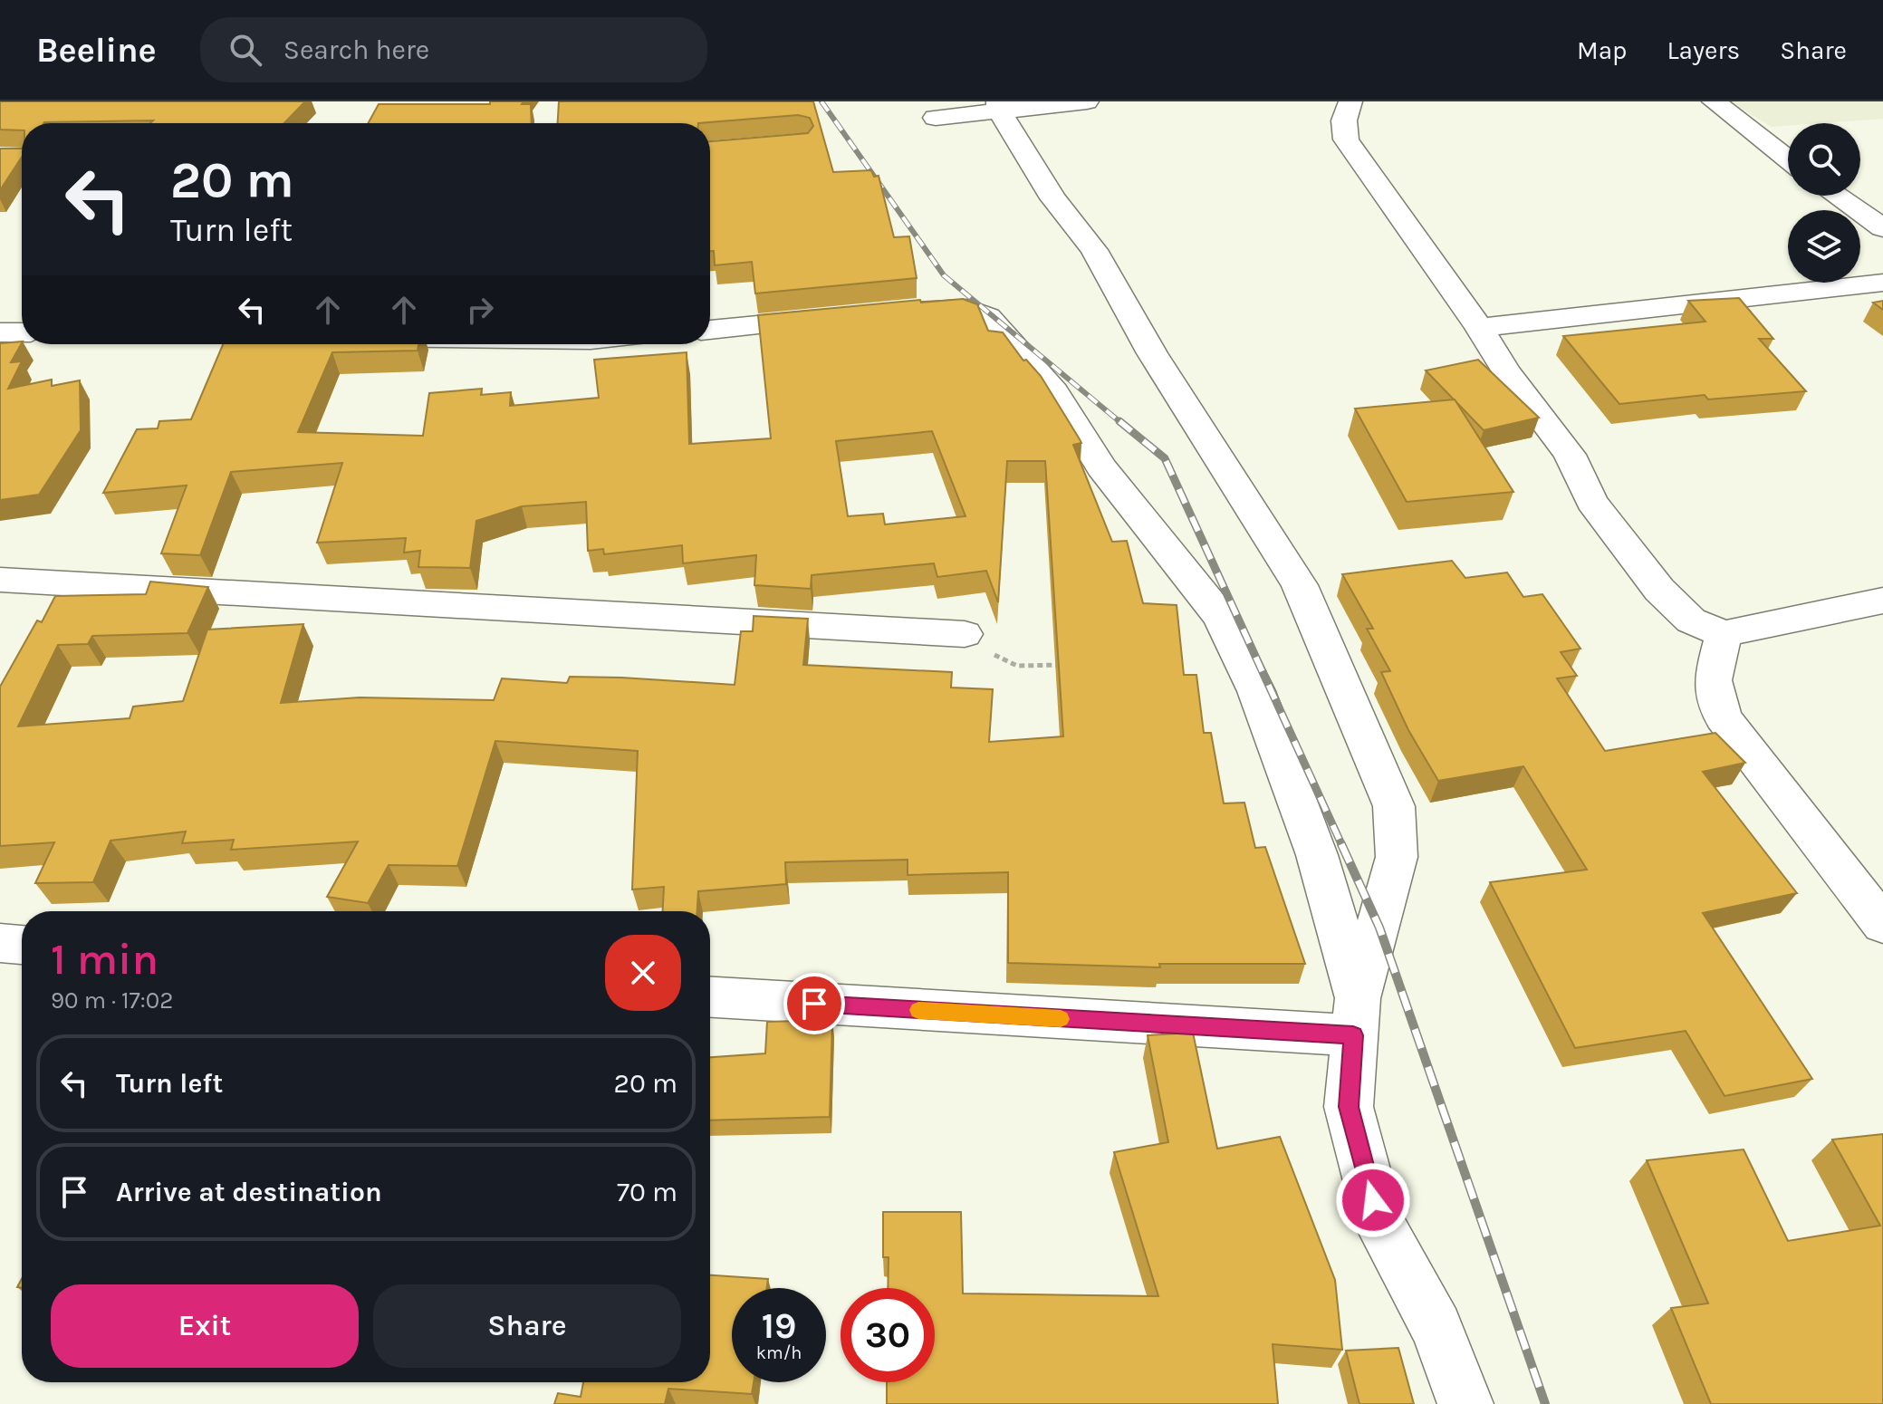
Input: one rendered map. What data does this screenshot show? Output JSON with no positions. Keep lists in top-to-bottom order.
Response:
{
  "page": {
    "header": "Beeline",
    "search": "Search here",
    "nav": ["Map", "Layers", "Share"],
    "turn": ["20 m", "Turn left"],
    "heading": ["1 min", "90 m · 17:02"],
    "list": [
      {
        "name": "Turn left",
        "value": "20 m"
      },
      {
        "name": "Arrive at destination",
        "value": "70 m"
      }
    ],
    "buttons": ["Exit", "Share"],
    "speed": "19 km/h",
    "limit": "30"
  }
}
